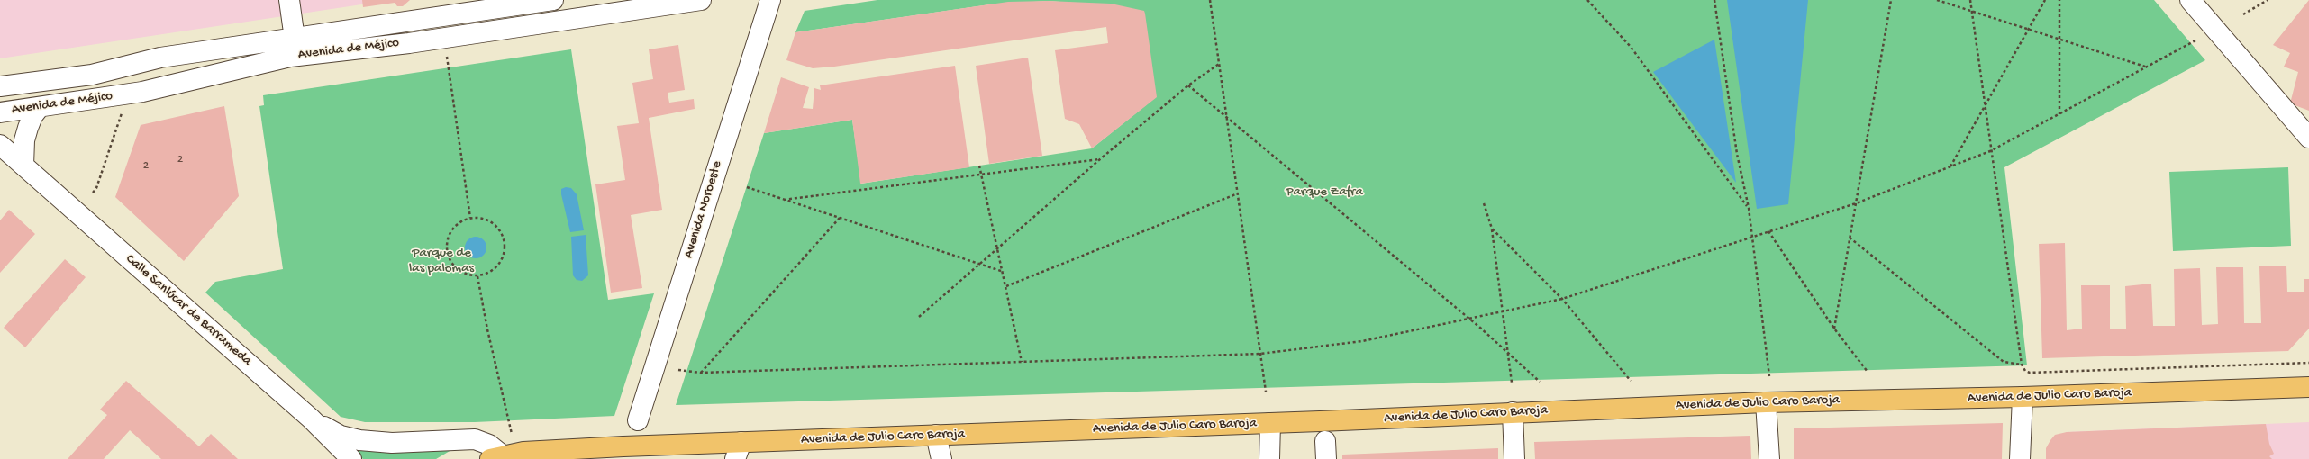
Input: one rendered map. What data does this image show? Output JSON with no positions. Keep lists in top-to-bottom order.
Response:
{
  "streets": {
    "main road": ["Avenida de Julio Caro Baroja"],
    "street": ["Avenida de Méjico", "Avenida Noroeste", "Calle Sanlúcar de Barrameda"]
  },
  "parks": ["Parque Zafra", "Parque de las palomas"],
  "house_numbers": ["2", "2"]
}
